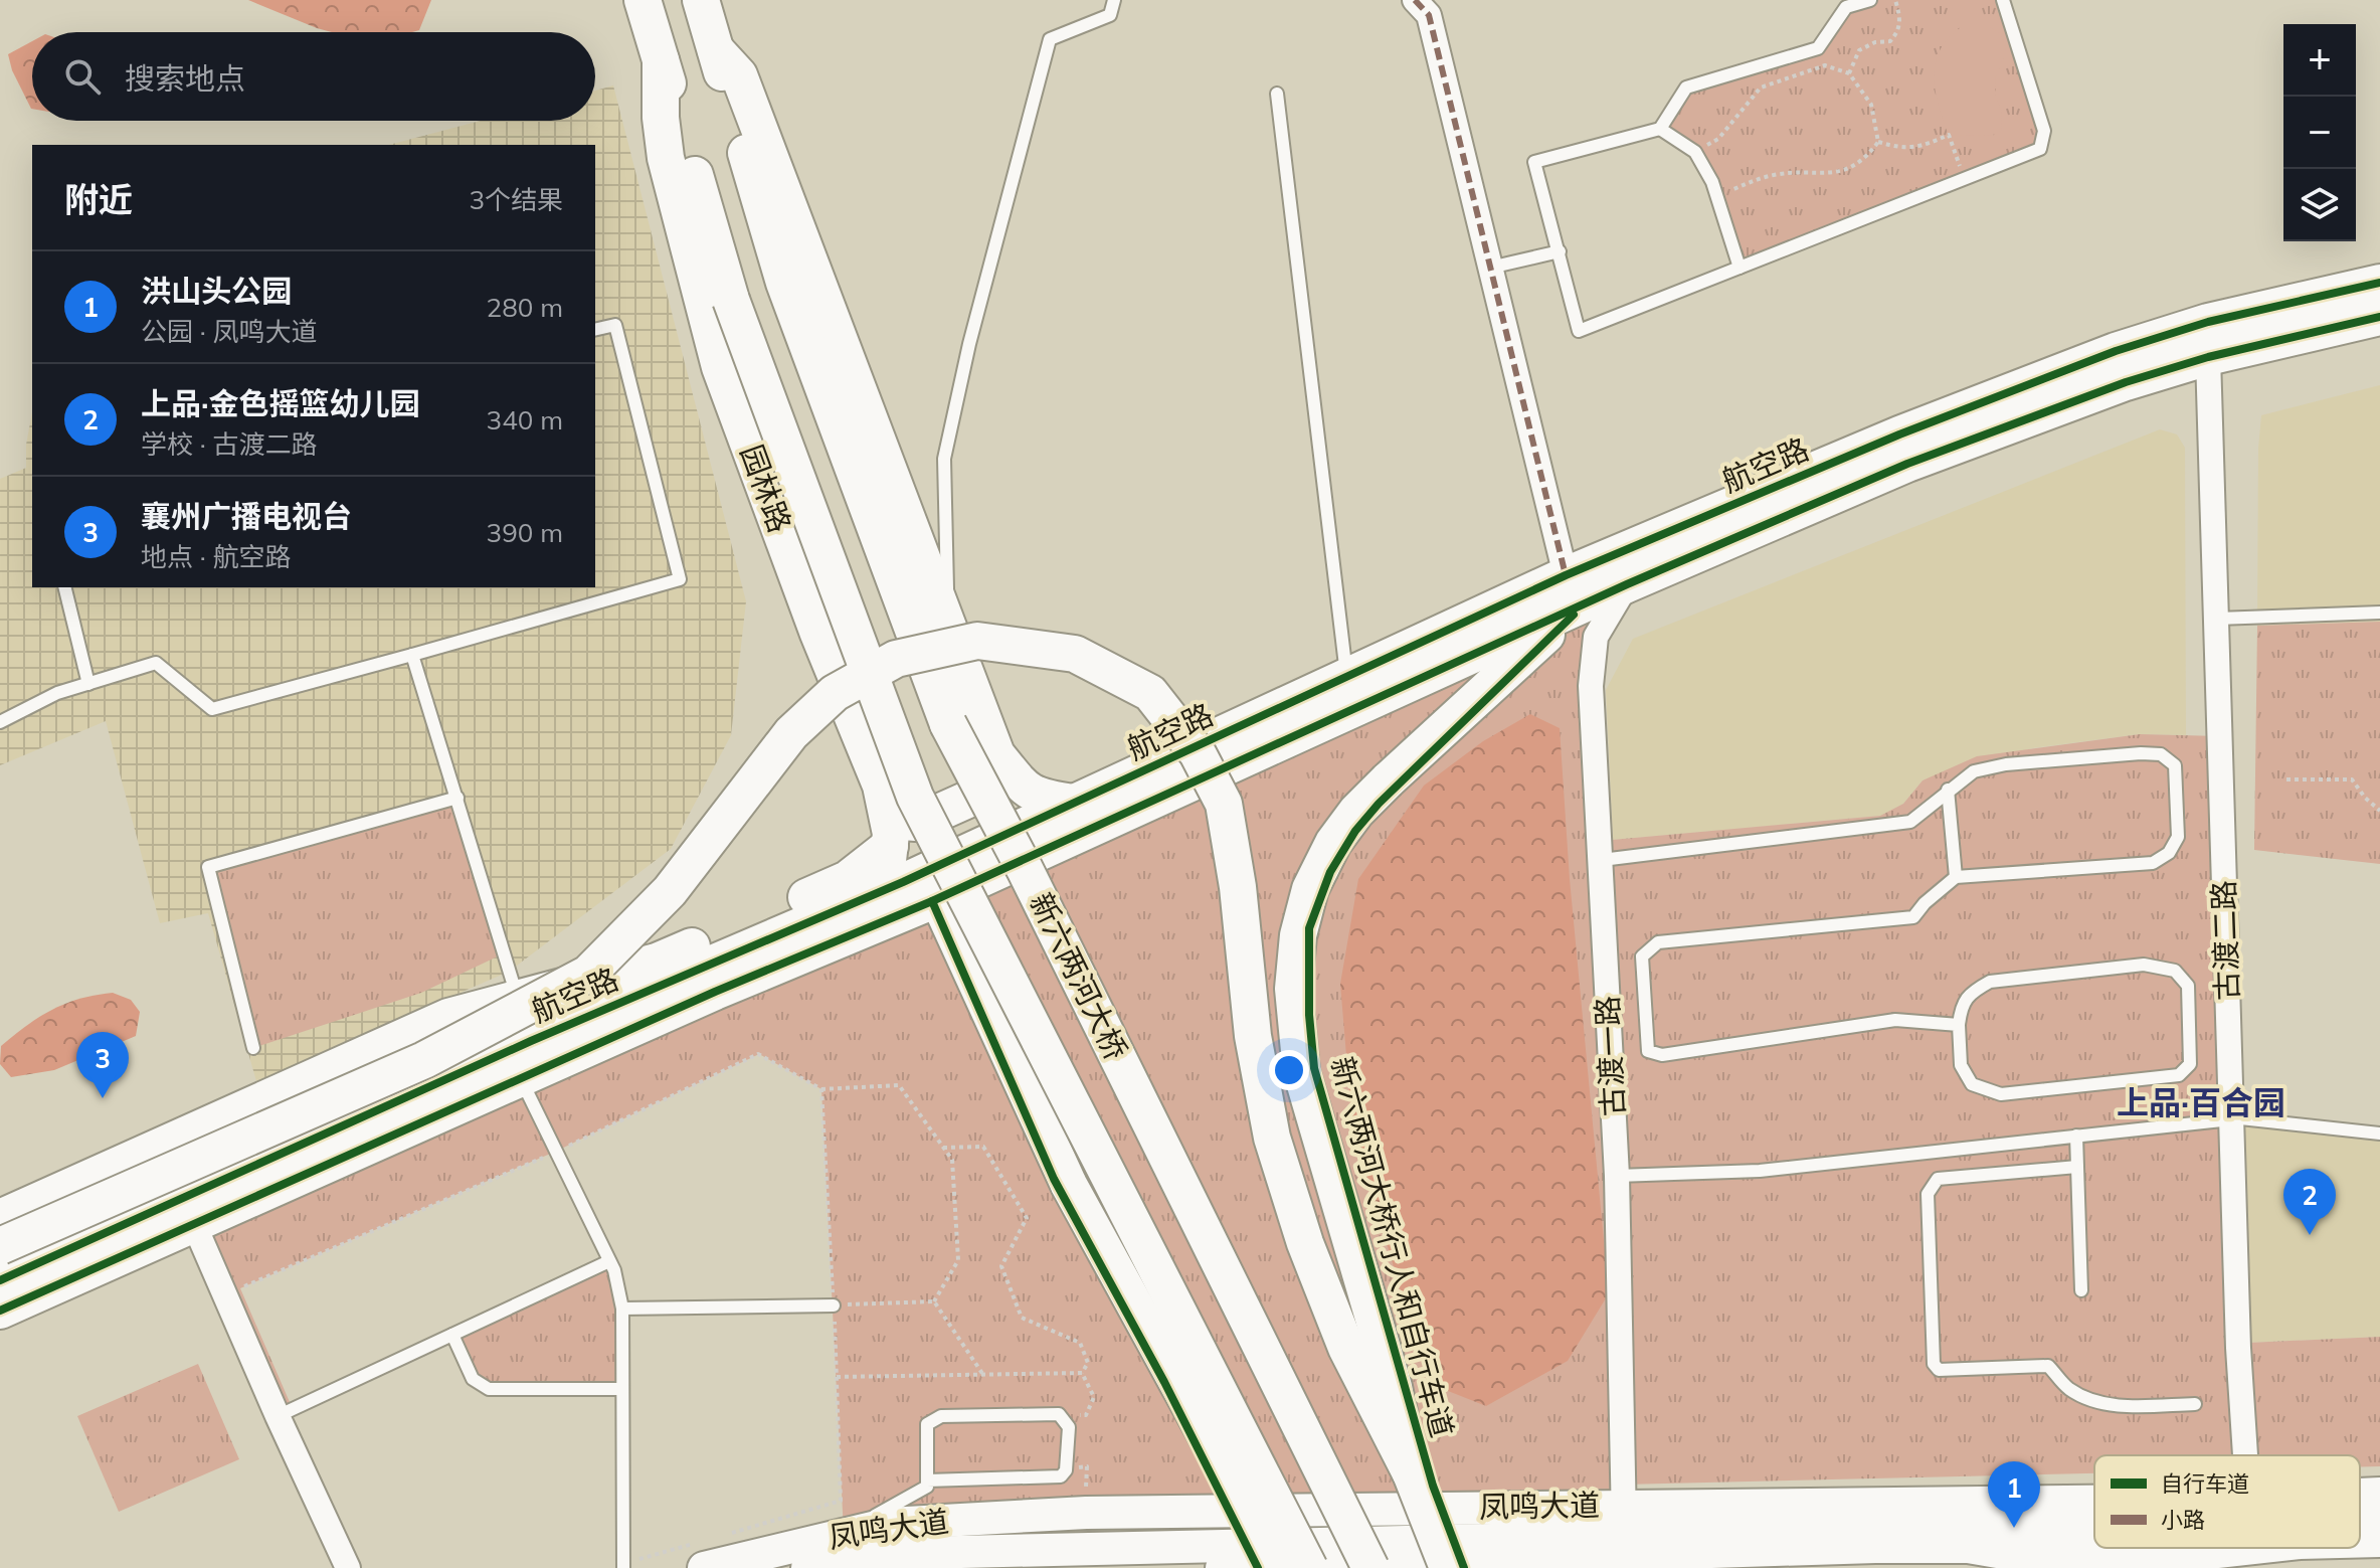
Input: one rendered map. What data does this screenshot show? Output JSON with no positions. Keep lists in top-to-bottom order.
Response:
{
  "streets": {
    "main road": [
      "航空路",
      "园林路",
      "新六两河大桥",
      "凤鸣大道"
    ],
    "street": ["古渡二路", "古渡一路"],
    "cycle path": ["新六两河大桥行人和自行车道"]
  },
  "crossings": [
    ["航空路", "园林路"],
    ["航空路", "古渡二路"],
    ["航空路", "古渡一路"],
    ["园林路", "新六两河大桥"],
    ["古渡一路", "凤鸣大道"]
  ],
  "districts": ["上品·百合园"],
  "legend": ["自行车道", "小路"],
  "page": {
    "map_buttons": ["+", "−"],
    "search": "搜索地点",
    "heading": ["附近", "3个结果"],
    "list": [
      {
        "mark": "1",
        "name": "洪山头公园",
        "note": "公园 · 凤鸣大道",
        "value": "280 m"
      },
      {
        "mark": "2",
        "name": "上品·金色摇篮幼儿园",
        "note": "学校 · 古渡二路",
        "value": "340 m"
      },
      {
        "mark": "3",
        "name": "襄州广播电视台",
        "note": "地点 · 航空路",
        "value": "390 m"
      }
    ],
    "pins": ["3", "2", "1"]
  }
}
